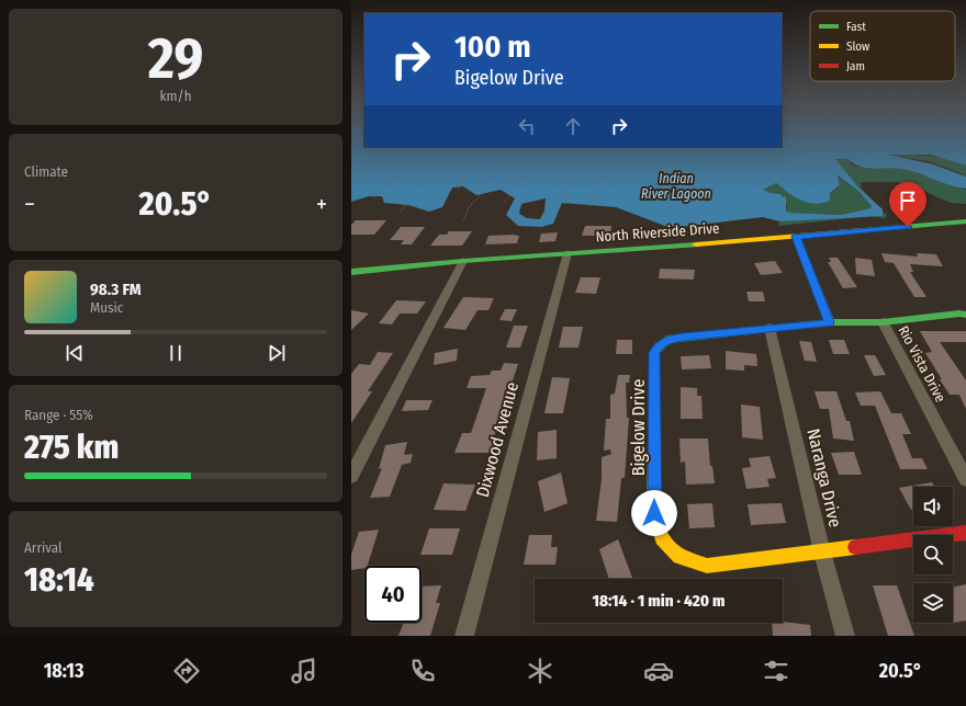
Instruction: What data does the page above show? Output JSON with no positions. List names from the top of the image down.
{
  "streets": {
    "street": [
      "North Riverside Drive",
      "Rio Vista Drive",
      "Bigelow Drive",
      "Dixwood Avenue",
      "Naranga Drive"
    ]
  },
  "crossings": [
    ["North Riverside Drive", "Dixwood Avenue"],
    ["Rio Vista Drive", "Bigelow Drive"],
    ["Bigelow Drive", "Naranga Drive"]
  ],
  "water": ["Indian River Lagoon"],
  "legend": ["Fast", "Slow", "Jam"],
  "page": {
    "tile": [
      ["29", "km/h"],
      "Climate",
      ["Range · 55%", "275 km"],
      ["Arrival", "18:14"]
    ],
    "turn": ["100 m", "Bigelow Drive"],
    "heat": ["−", "20.5°", "+"],
    "song": ["98.3 FM", "Music"],
    "limit": "40",
    "trip": "18:14 · 1 min · 420 m",
    "tabs": ["18:13", "20.5°"]
  }
}
